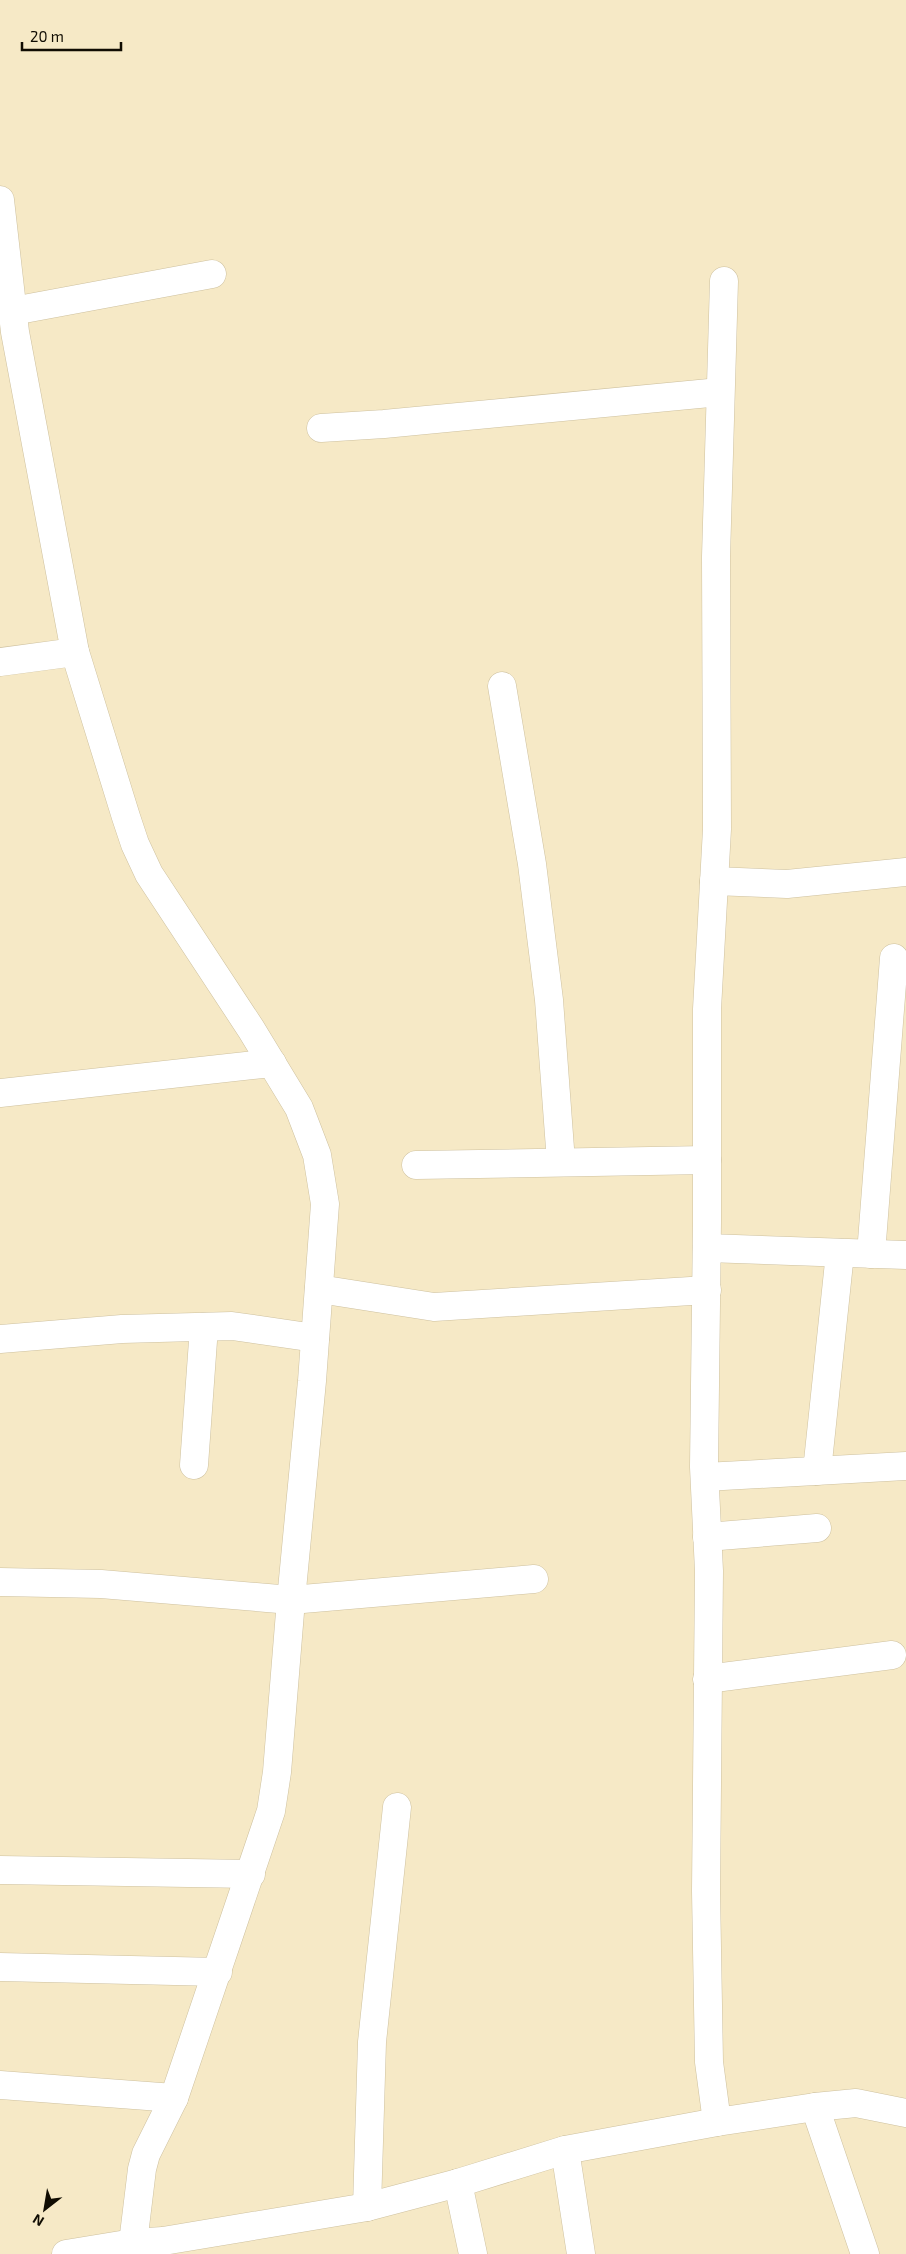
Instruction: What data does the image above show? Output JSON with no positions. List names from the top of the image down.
{
  "scale_bar": "20 m",
  "north": "bottom left"
}
